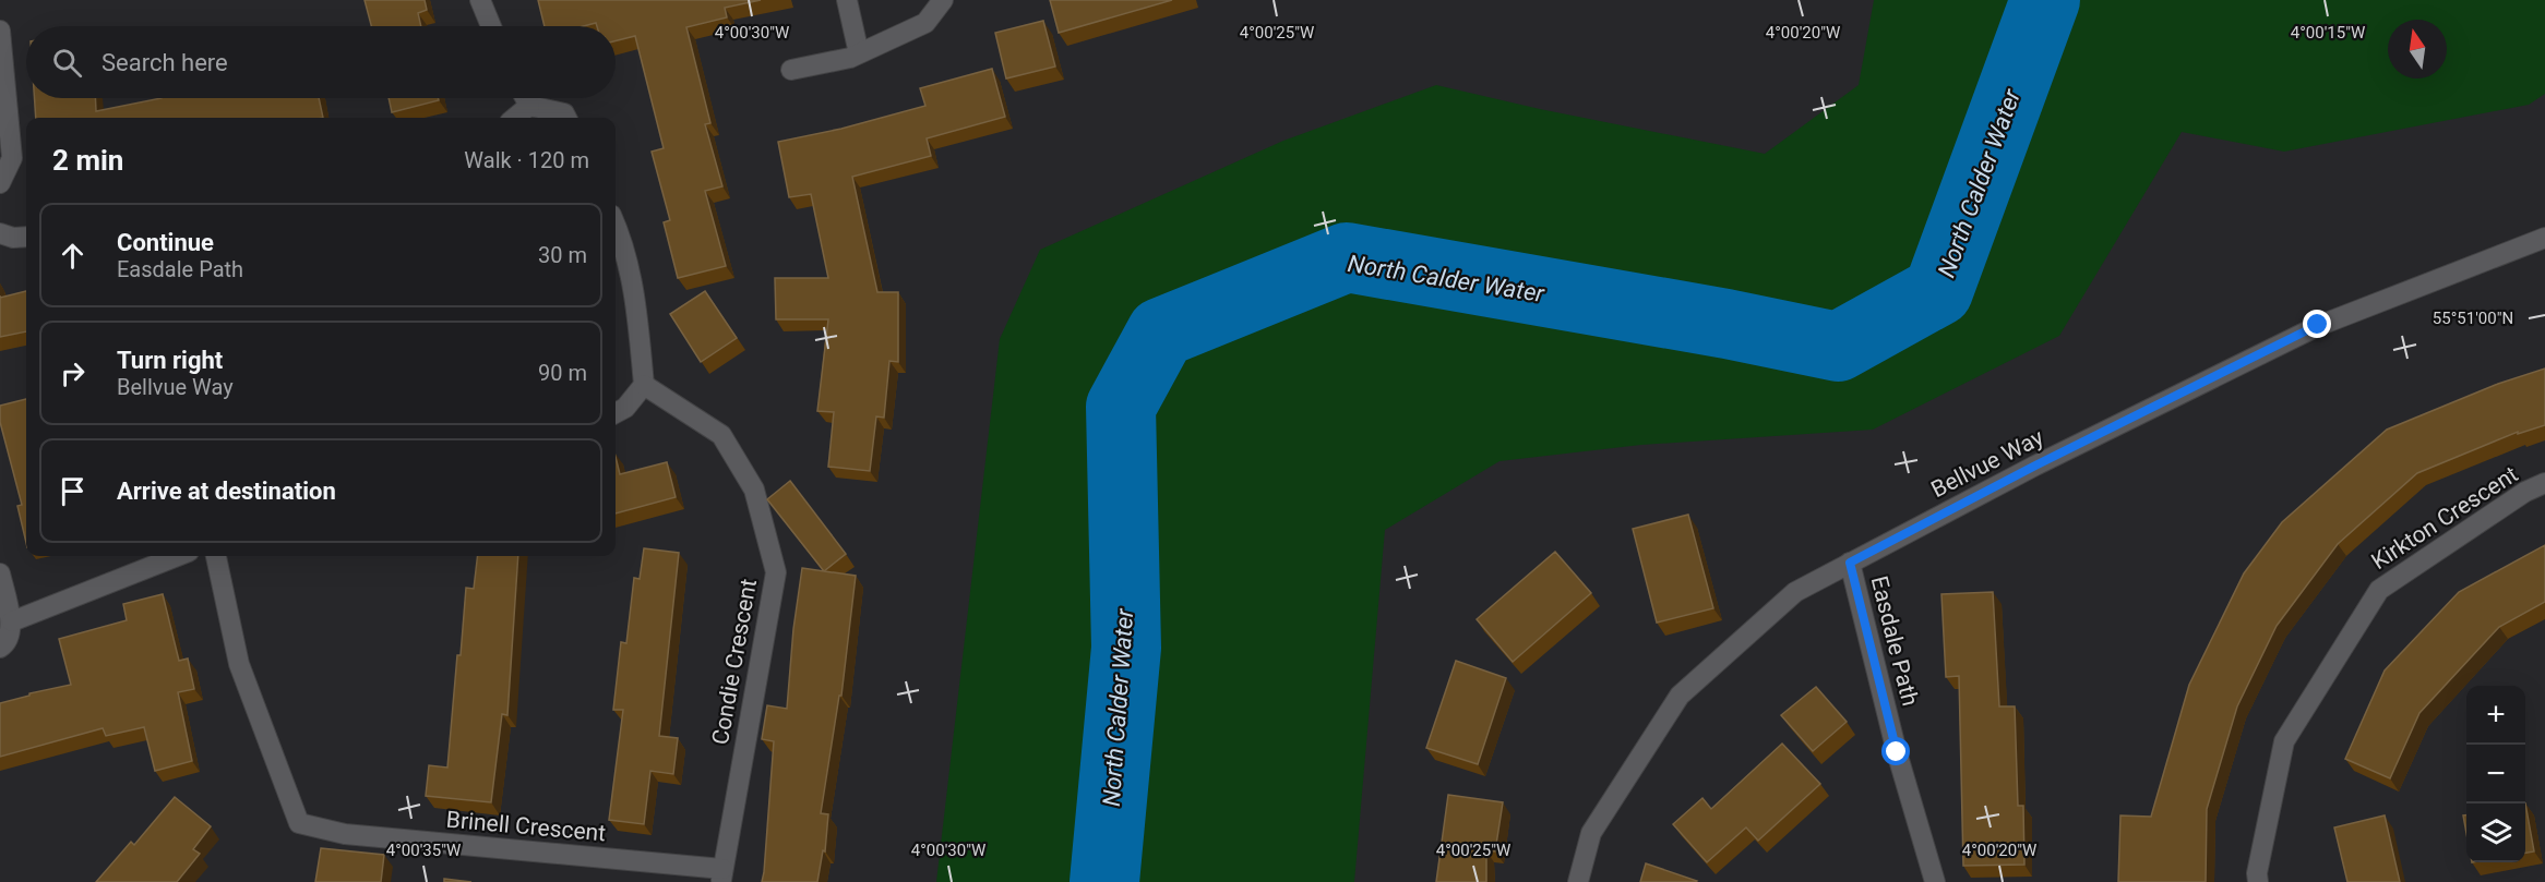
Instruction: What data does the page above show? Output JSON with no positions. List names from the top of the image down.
{
  "streets": {
    "street": [
      "Bellvue Way",
      "Kirkton Crescent",
      "Easdale Path",
      "Condie Crescent",
      "Brinell Crescent"
    ]
  },
  "crossings": [
    ["Bellvue Way", "Easdale Path"],
    ["Condie Crescent", "Brinell Crescent"]
  ],
  "water": ["North Calder Water"],
  "north": "top",
  "page": {
    "search": "Search here",
    "heading": ["2 min", "Walk · 120 m"],
    "list": [
      ["Continue", "Easdale Path", "30 m"],
      ["Turn right", "Bellvue Way", "90 m"],
      "Arrive at destination"
    ],
    "map_buttons": ["+", "−"]
  },
  "coordinates": [
    "4°00'30\"W",
    "4°00'25\"W",
    "4°00'20\"W",
    "4°00'15\"W",
    "55°51'00\"N",
    "4°00'35\"W"
  ]
}
